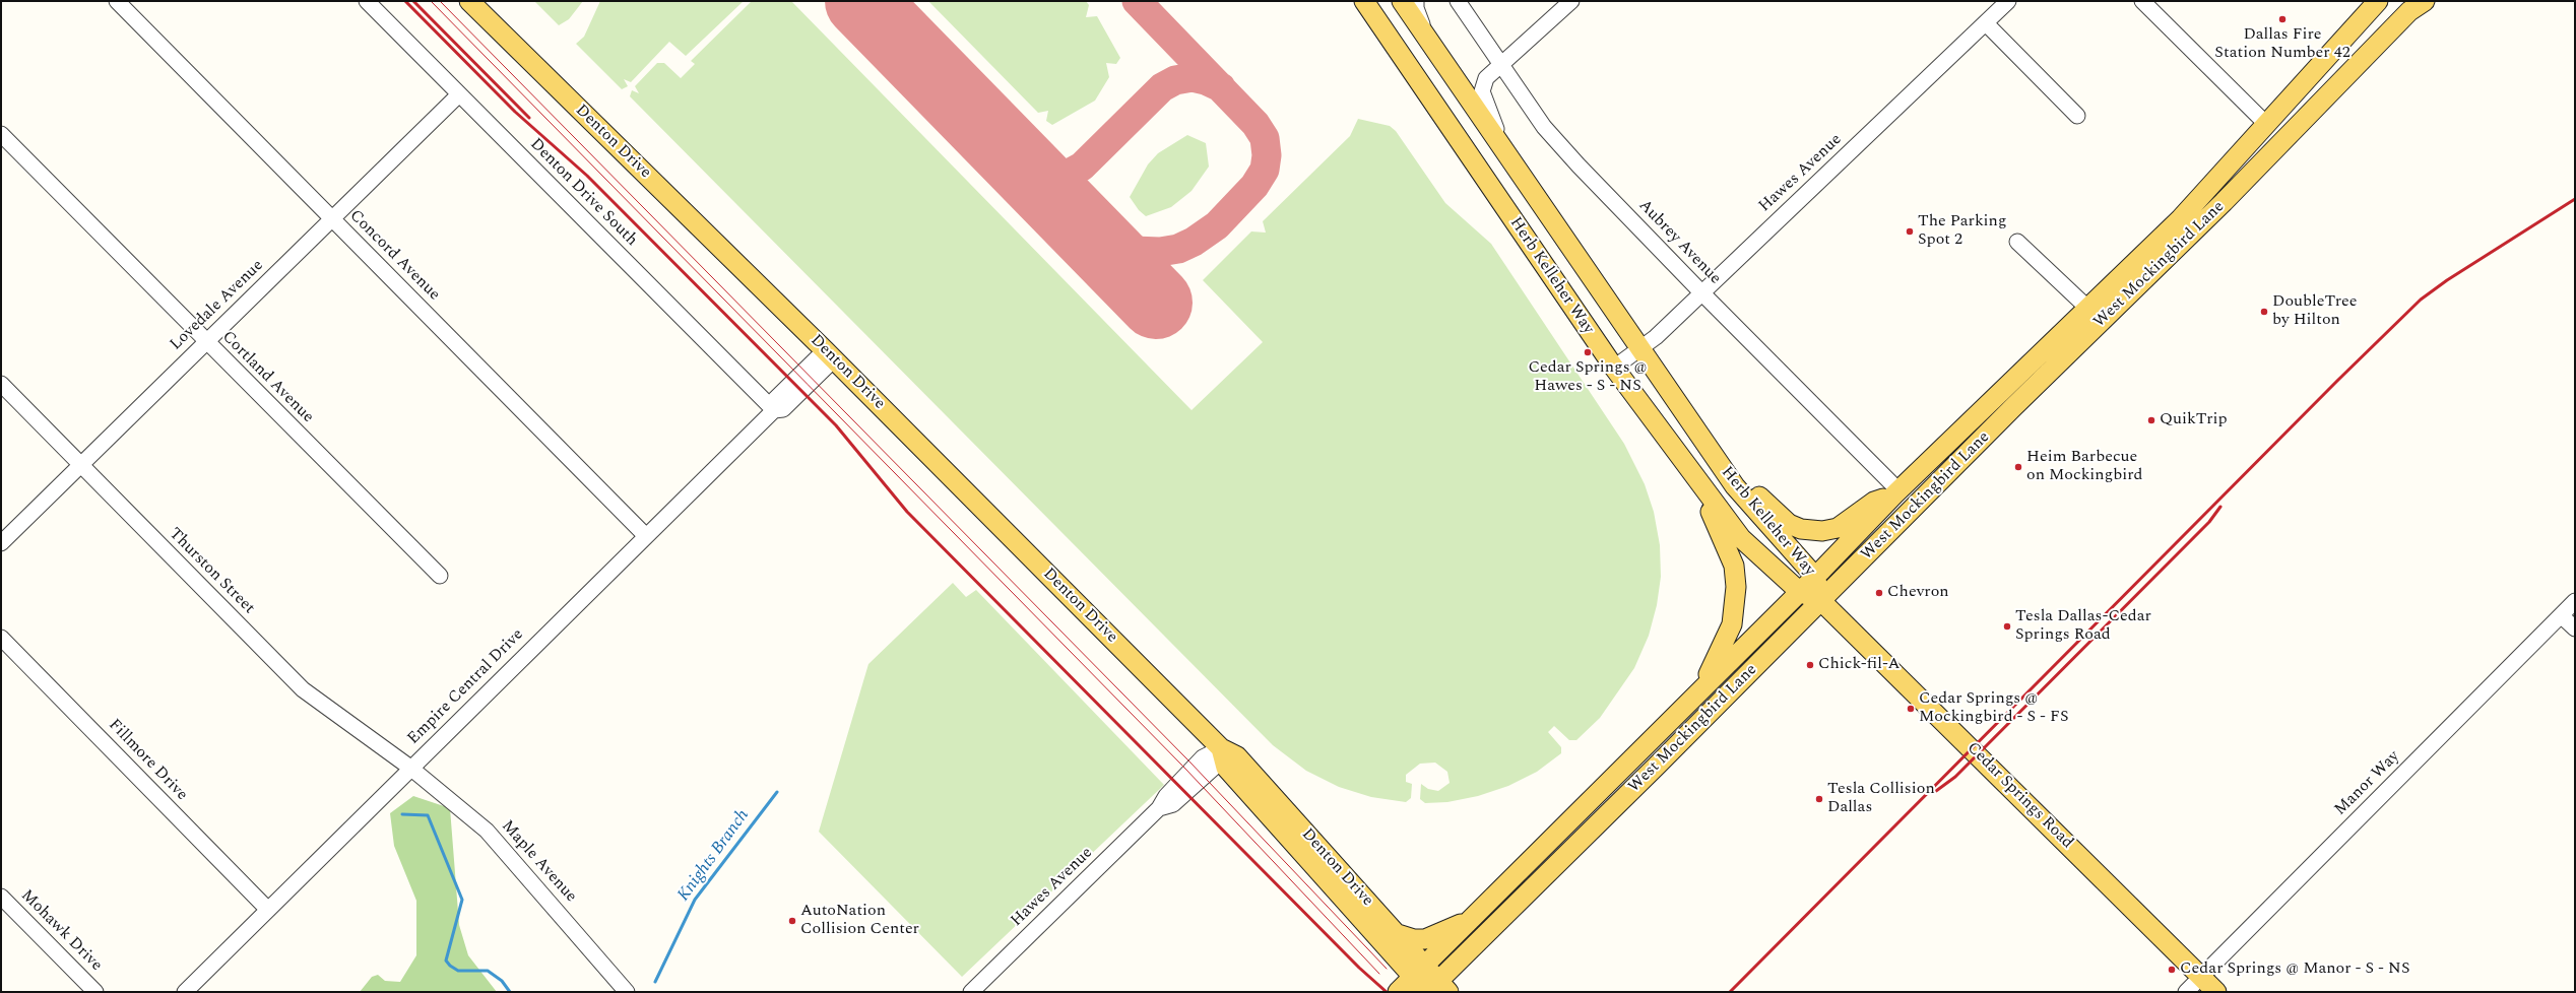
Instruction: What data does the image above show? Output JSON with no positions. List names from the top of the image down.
{
  "streets": {
    "main road": [
      "Denton Drive",
      "West Mockingbird Lane",
      "Herb Kelleher Way",
      "Cedar Springs Road"
    ],
    "street": [
      "Hawes Avenue",
      "Denton Drive South",
      "Aubrey Avenue",
      "Concord Avenue",
      "Lovedale Avenue",
      "Cortland Avenue",
      "Thurston Street",
      "Empire Central Drive",
      "Fillmore Drive",
      "Manor Way",
      "Maple Avenue",
      "Mohawk Drive"
    ]
  },
  "crossings": [
    ["Denton Drive", "Hawes Avenue"],
    ["Denton Drive", "West Mockingbird Lane"],
    ["Denton Drive", "Empire Central Drive"],
    ["Hawes Avenue", "Aubrey Avenue"],
    ["Hawes Avenue", "Herb Kelleher Way"],
    ["Denton Drive South", "Lovedale Avenue"],
    ["Denton Drive South", "Empire Central Drive"],
    ["Aubrey Avenue", "West Mockingbird Lane"],
    ["Concord Avenue", "Lovedale Avenue"],
    ["Concord Avenue", "Empire Central Drive"],
    ["West Mockingbird Lane", "Herb Kelleher Way"],
    ["West Mockingbird Lane", "Cedar Springs Road"],
    ["Herb Kelleher Way", "Cedar Springs Road"],
    ["Lovedale Avenue", "Cortland Avenue"],
    ["Lovedale Avenue", "Thurston Street"],
    ["Thurston Street", "Empire Central Drive"],
    ["Thurston Street", "Maple Avenue"],
    ["Empire Central Drive", "Fillmore Drive"],
    ["Empire Central Drive", "Maple Avenue"],
    ["Manor Way", "Cedar Springs Road"]
  ],
  "water": ["Knights Branch"],
  "places": [
    "Dallas Fire Station Number 42",
    "The Parking Spot 2",
    "DoubleTree by Hilton",
    "Cedar Springs @ Hawes - S - NS",
    "QuikTrip",
    "Heim Barbecue on Mockingbird",
    "Chevron",
    "Tesla Dallas-Cedar Springs Road",
    "Chick-fil-A",
    "Cedar Springs @ Mockingbird - S - FS",
    "Tesla Collision Dallas",
    "AutoNation Collision Center",
    "Cedar Springs @ Manor - S - NS"
  ]
}
